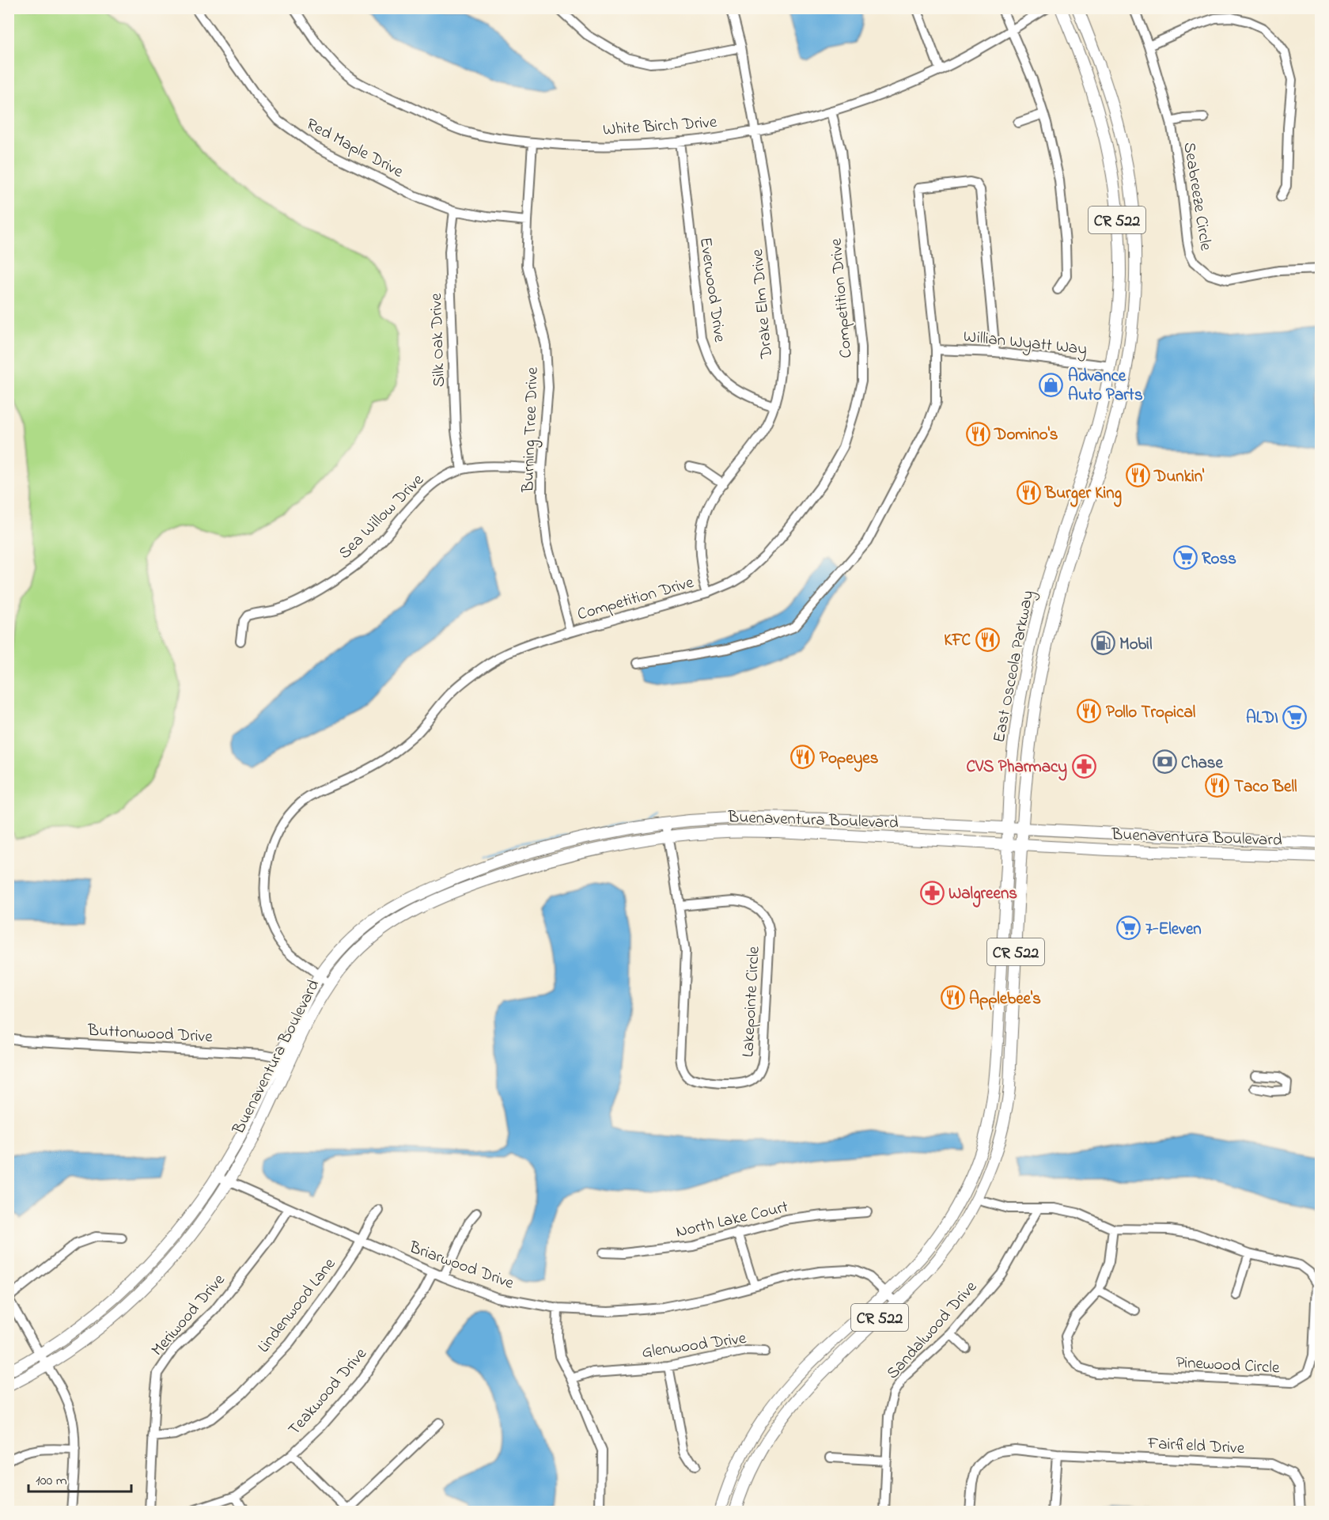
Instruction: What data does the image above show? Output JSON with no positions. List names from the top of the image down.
{
  "streets": {
    "main road": ["CR 522", "East Osceola Parkway", "Buenaventura Boulevard"],
    "street": [
      "White Birch Drive",
      "Red Maple Drive",
      "Seabreeze Circle",
      "Everwood Drive",
      "Competition Drive",
      "Drake Elm Drive",
      "Silk Oak Drive",
      "Willian Wyatt Way",
      "Burning Tree Drive",
      "Sea Willow Drive",
      "Lakepointe Circle",
      "Buttonwood Drive",
      "North Lake Court",
      "Briarwood Drive",
      "Lindenwood Lane",
      "Meriwood Drive",
      "Sandalwood Drive",
      "Glenwood Drive",
      "Pinewood Circle",
      "Teakwood Drive",
      "Fairfield Drive"
    ]
  },
  "crossings": [
    ["White Birch Drive", "Everwood Drive"],
    ["White Birch Drive", "Competition Drive"],
    ["White Birch Drive", "Drake Elm Drive"],
    ["White Birch Drive", "Burning Tree Drive"],
    ["Red Maple Drive", "Silk Oak Drive"],
    ["Red Maple Drive", "Burning Tree Drive"],
    ["Everwood Drive", "Drake Elm Drive"],
    ["Competition Drive", "Drake Elm Drive"],
    ["Competition Drive", "Burning Tree Drive"],
    ["Competition Drive", "Buenaventura Boulevard"],
    ["Silk Oak Drive", "Sea Willow Drive"],
    ["Willian Wyatt Way", "East Osceola Parkway"],
    ["Burning Tree Drive", "Sea Willow Drive"],
    ["East Osceola Parkway", "Buenaventura Boulevard"],
    ["East Osceola Parkway", "Briarwood Drive"],
    ["East Osceola Parkway", "Pinewood Circle"],
    ["Buenaventura Boulevard", "Lakepointe Circle"],
    ["Buenaventura Boulevard", "Buttonwood Drive"],
    ["Buenaventura Boulevard", "Briarwood Drive"],
    ["Briarwood Drive", "Lindenwood Lane"],
    ["Briarwood Drive", "Meriwood Drive"],
    ["Briarwood Drive", "Teakwood Drive"],
    ["Lindenwood Lane", "Meriwood Drive"],
    ["Sandalwood Drive", "Pinewood Circle"]
  ],
  "places": {
    "shop": ["Advance Auto Parts"],
    "restaurant": [
      "Domino's",
      "Dunkin'",
      "Burger King",
      "KFC",
      "Pollo Tropical",
      "Popeyes",
      "Taco Bell",
      "Applebee's"
    ],
    "supermarket": ["Ross", "ALDI", "7-Eleven"],
    "fuel station": ["Mobil"],
    "bank": ["Chase"],
    "pharmacy": ["CVS Pharmacy", "Walgreens"]
  },
  "scale_bar": "100 m"
}
